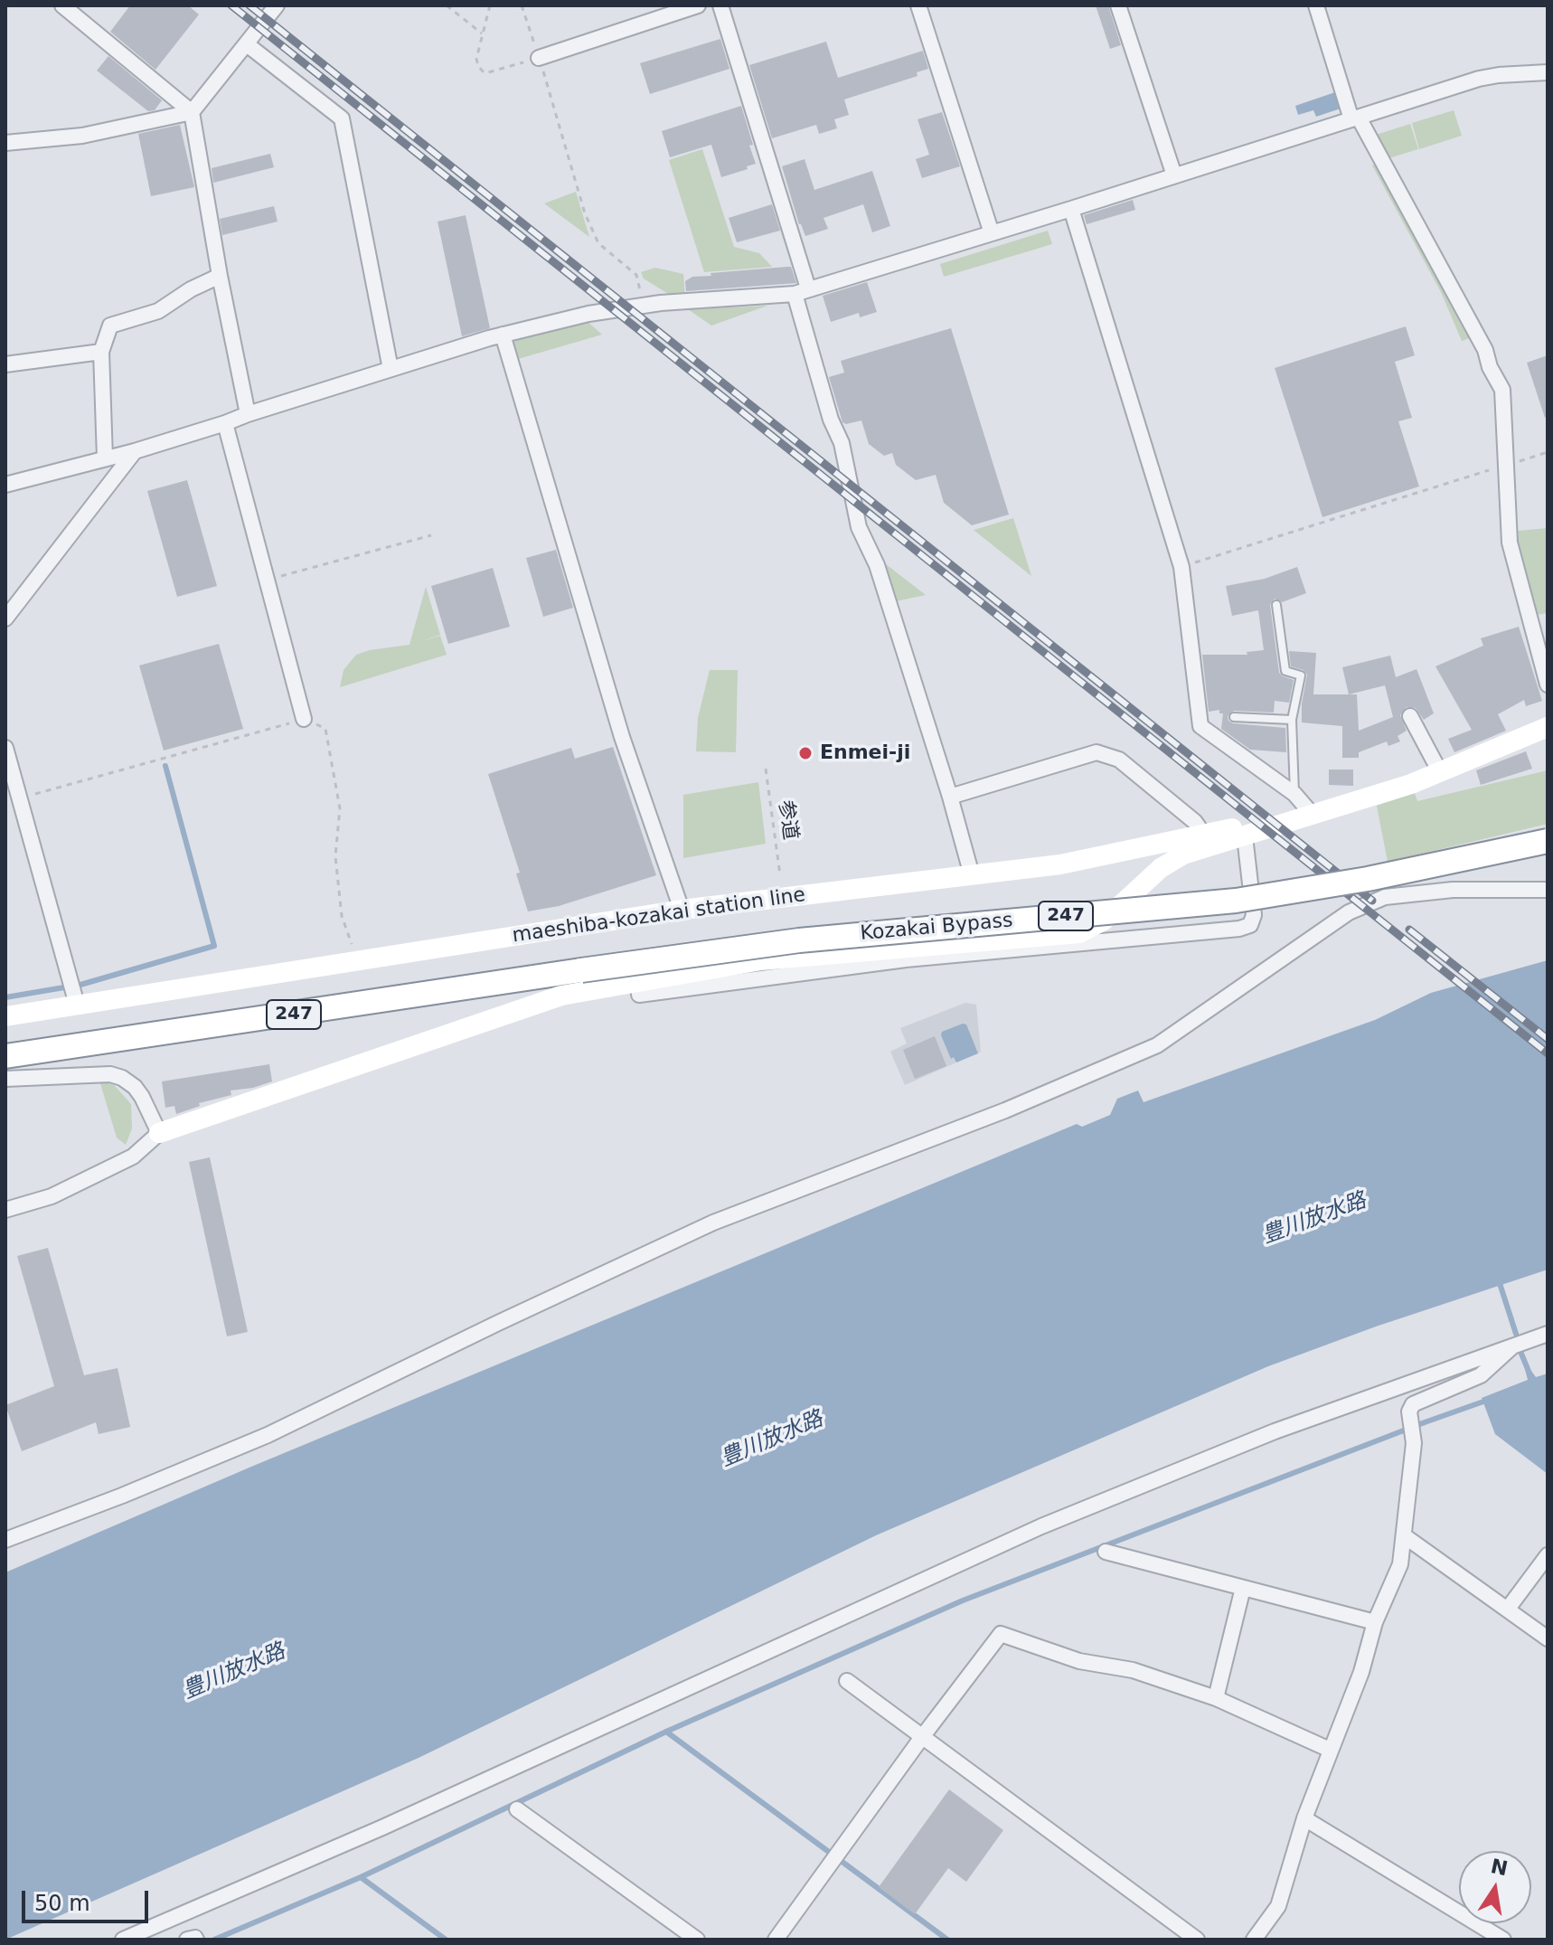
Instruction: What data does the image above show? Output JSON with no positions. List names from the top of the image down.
{
  "streets": {
    "highway": ["247", "Kozakai Bypass"],
    "main road": ["maeshiba-kozakai station line"],
    "path": ["参道"]
  },
  "water": ["豊川放水路"],
  "places": ["Enmei-ji"],
  "scale_bar": "50 m",
  "north": "top"
}
